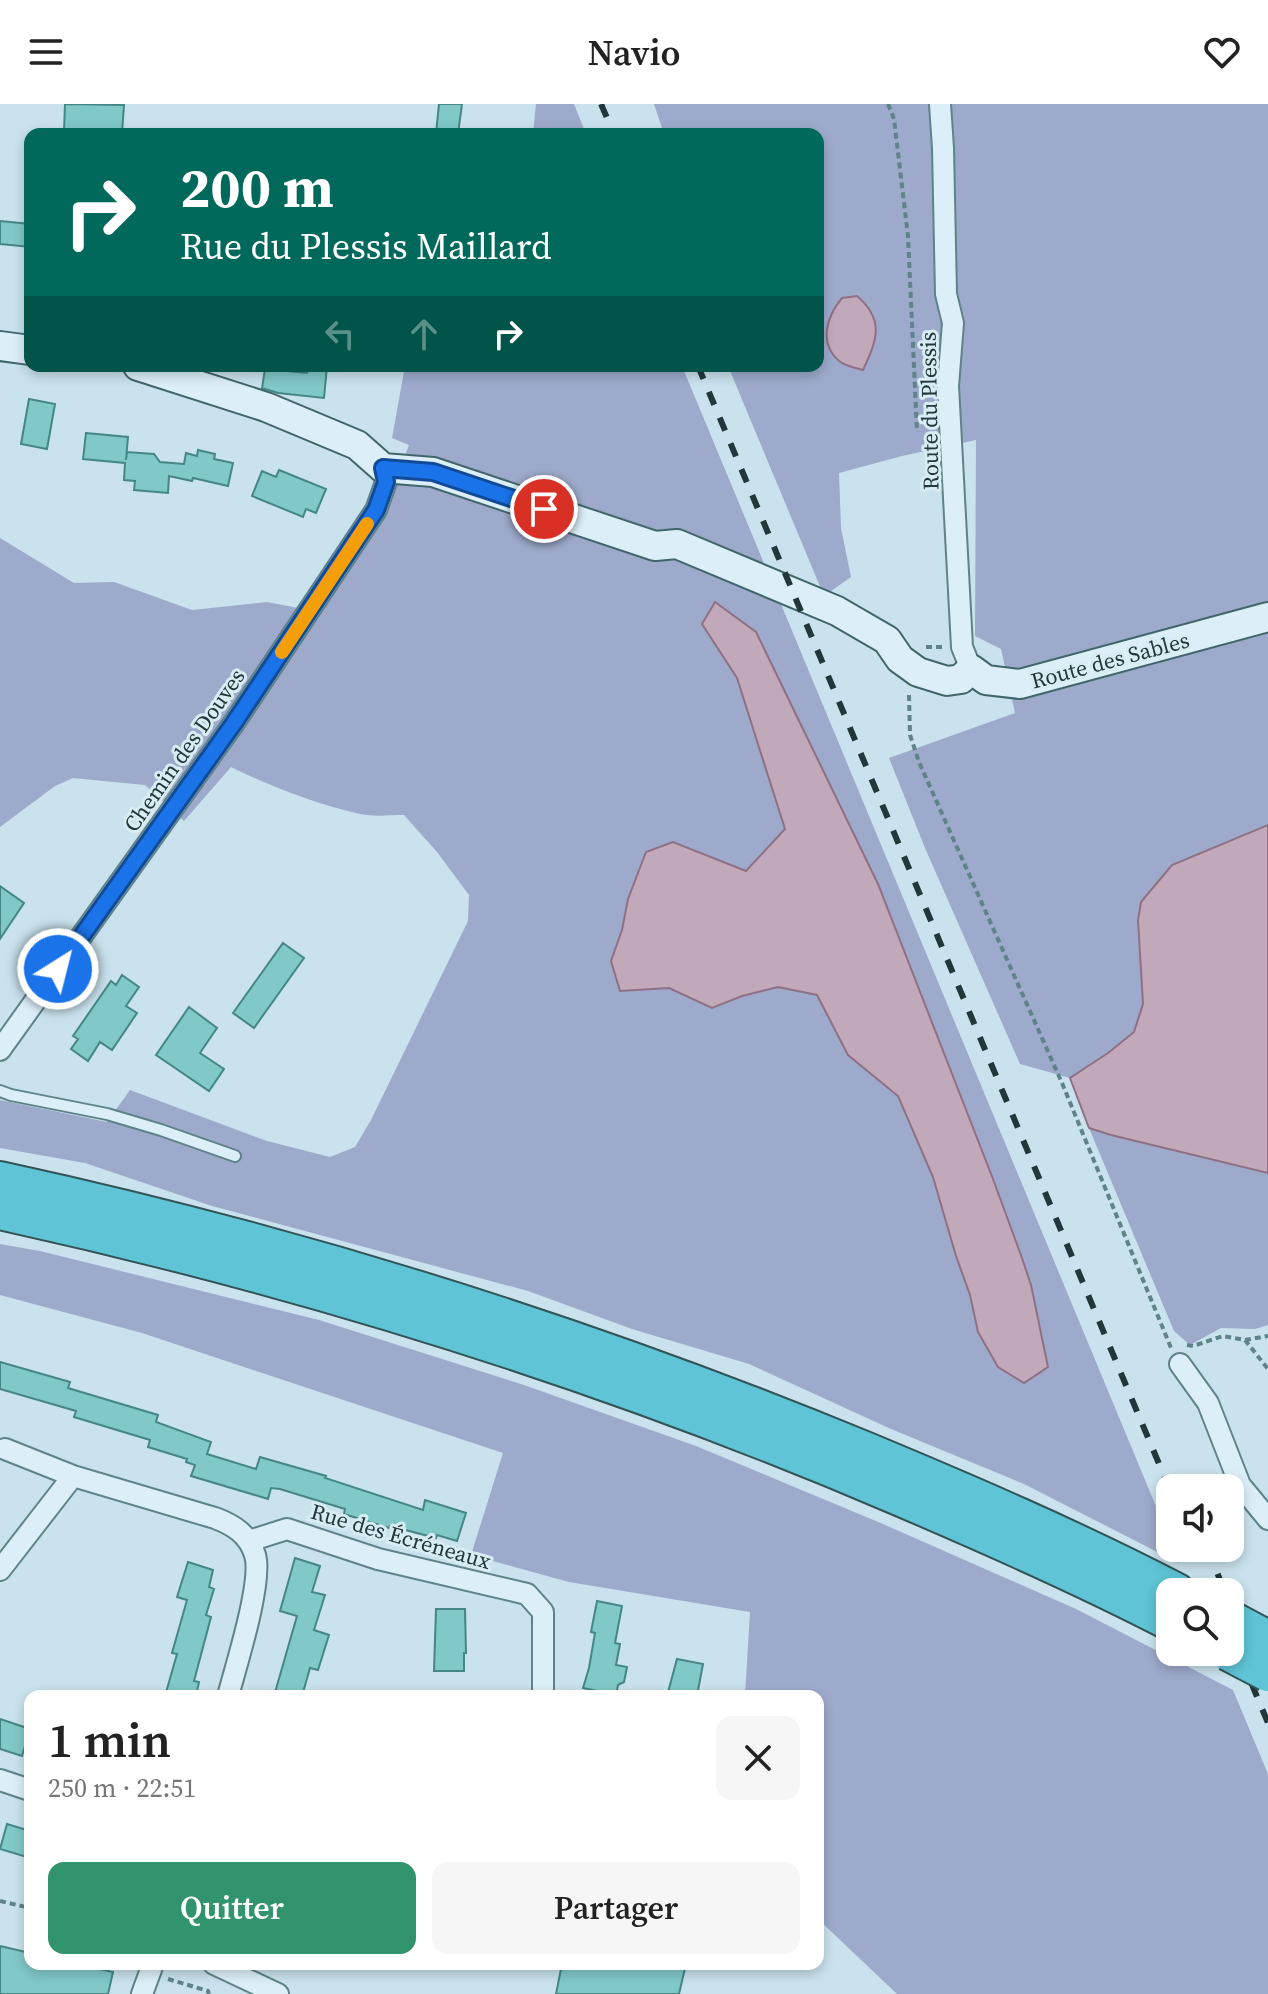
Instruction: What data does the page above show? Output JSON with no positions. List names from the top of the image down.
{
  "streets": {
    "street": [
      "Route du Plessis",
      "Route des Sables",
      "Chemin des Douves",
      "Rue des Écréneaux"
    ]
  },
  "crossings": [
    ["Route du Plessis", "Route des Sables"]
  ],
  "page": {
    "header": "Navio",
    "turn": ["200 m", "Rue du Plessis Maillard"],
    "heading": ["1 min", "250 m · 22:51"],
    "buttons": ["Quitter", "Partager"]
  }
}
